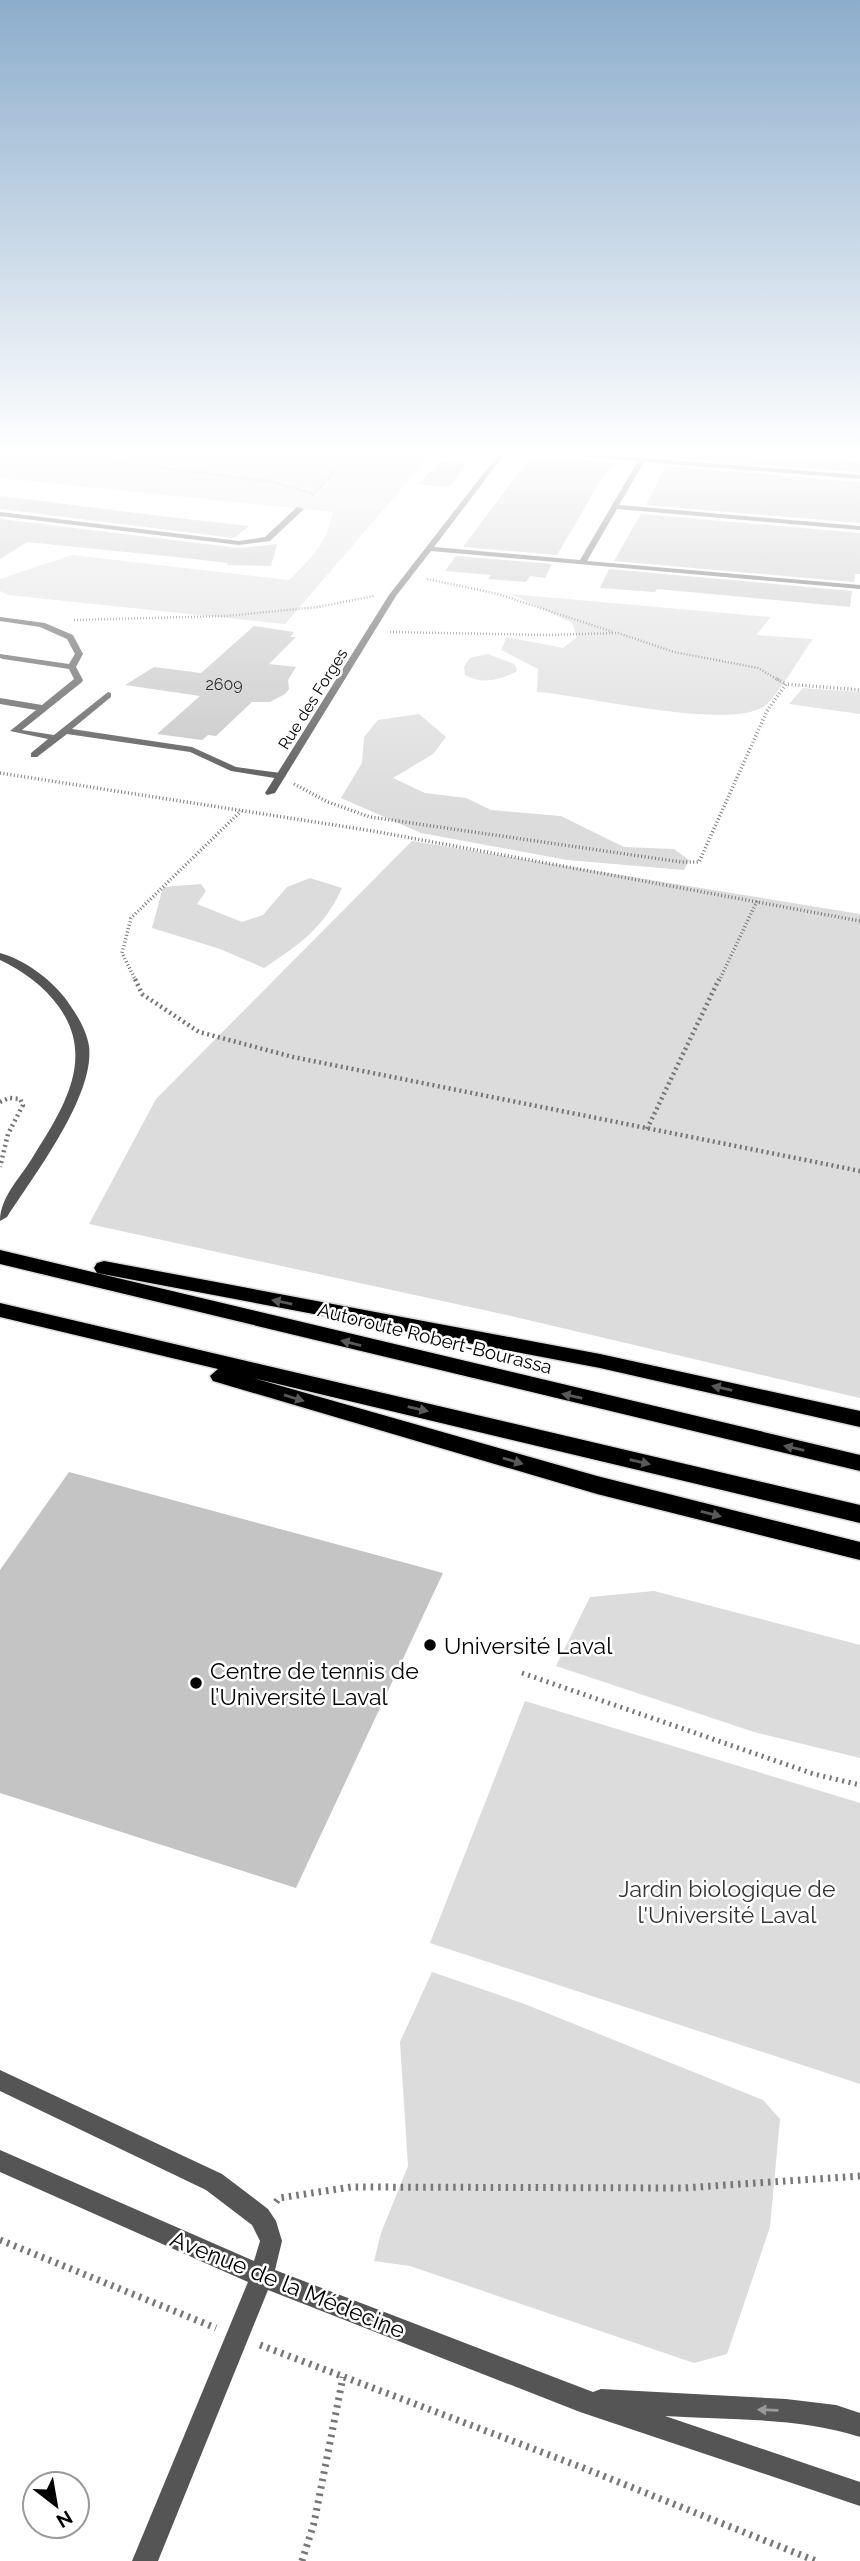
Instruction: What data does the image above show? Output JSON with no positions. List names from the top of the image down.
{
  "streets": {
    "highway": ["Autoroute Robert-Bourassa"],
    "street": ["Rue des Forges", "Avenue de la Médecine"]
  },
  "parks": ["Jardin biologique de l'Université Laval"],
  "places": ["Université Laval", "Centre de tennis de l’Université Laval"],
  "house_numbers": ["2609"],
  "north": "bottom right"
}
